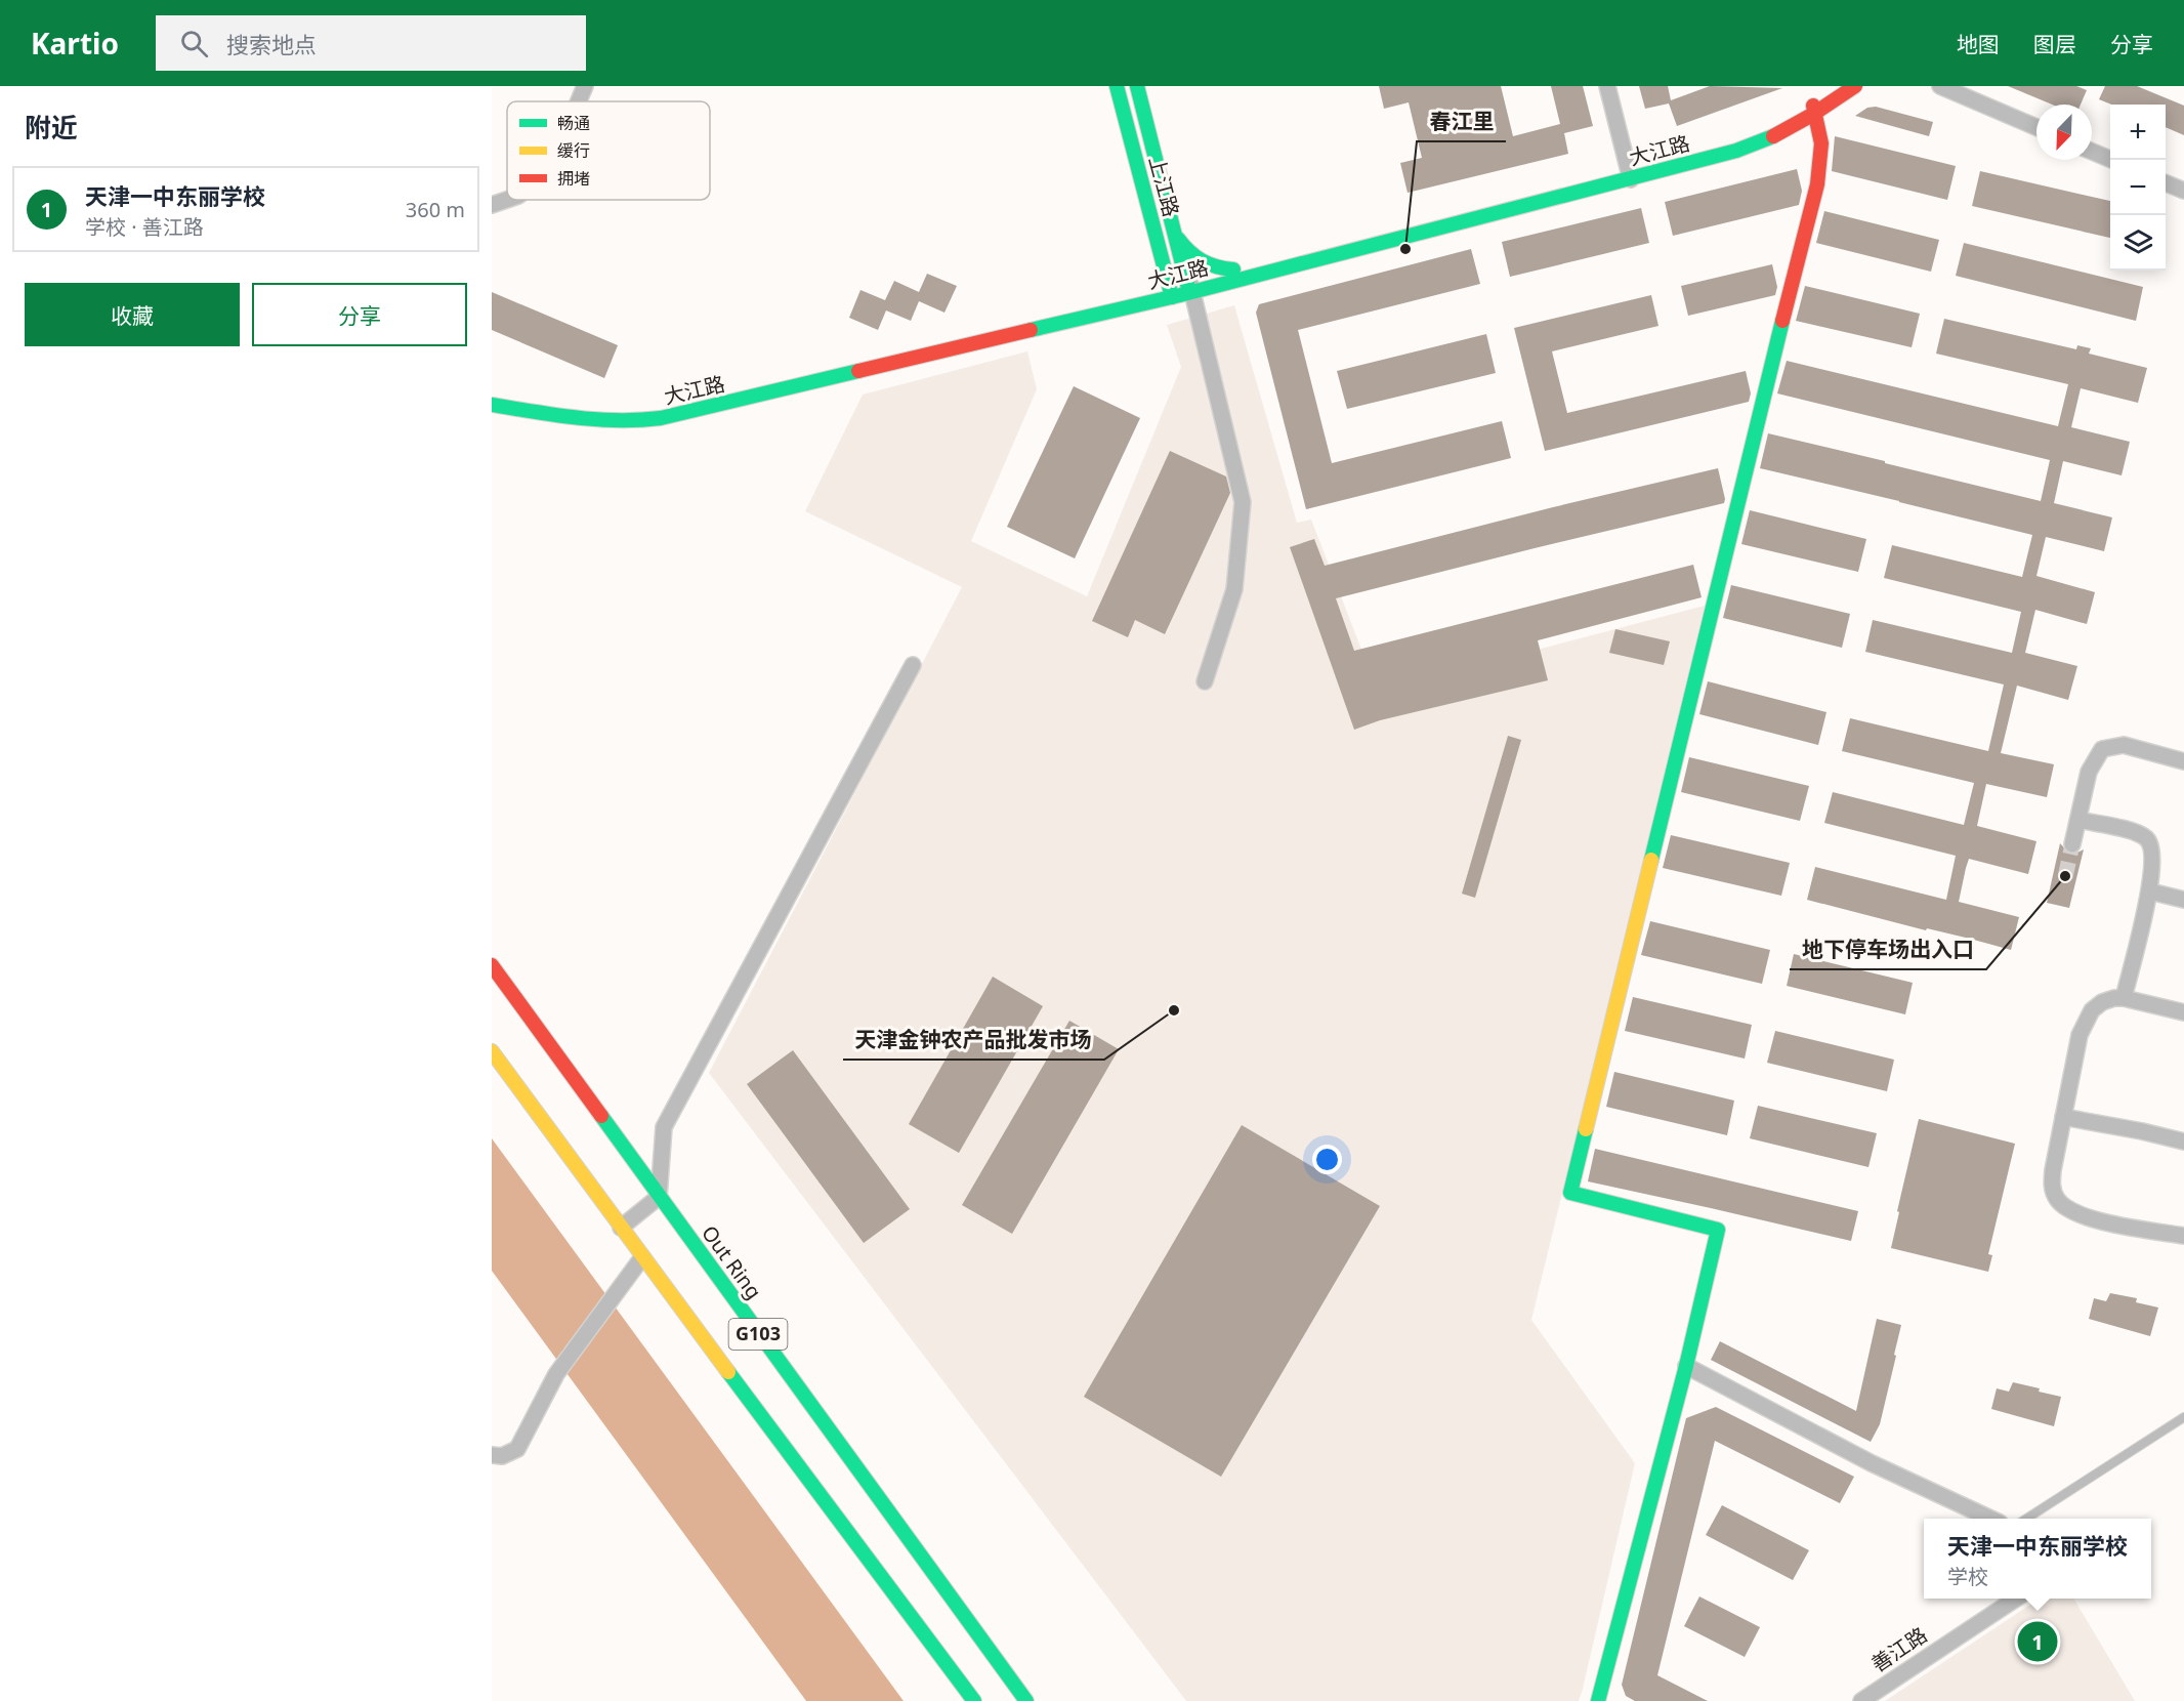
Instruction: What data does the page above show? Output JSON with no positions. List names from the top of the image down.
{
  "streets": {
    "main road": [
      "大江路",
      "上江路",
      "Out Ring",
      "G103"
    ],
    "street": ["善江路"]
  },
  "crossings": [
    ["大江路", "上江路"]
  ],
  "places": ["春江里", "地下停车场出入口", "天津金钟农产品批发市场"],
  "legend": ["畅通", "缓行", "拥堵"],
  "north": "bottom left",
  "page": {
    "header": "Kartio",
    "search": "搜索地点",
    "nav": ["地图", "图层", "分享"],
    "heading": "附近",
    "map_buttons": ["+", "−"],
    "list": [
      {
        "mark": "1",
        "name": "天津一中东丽学校",
        "note": "学校 · 善江路",
        "value": "360 m"
      }
    ],
    "buttons": ["收藏", "分享"],
    "popup": ["天津一中东丽学校", "学校"],
    "pins": "1"
  }
}
